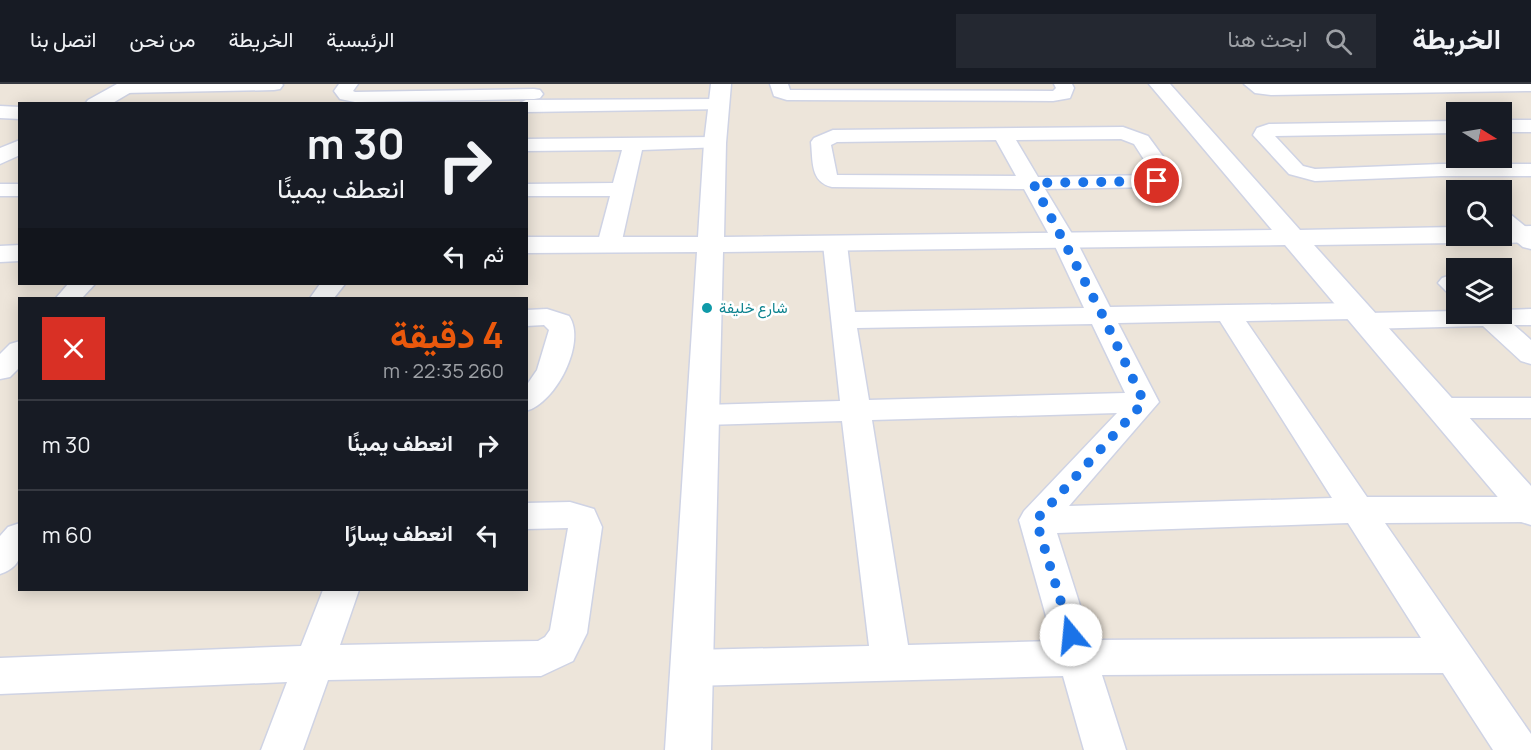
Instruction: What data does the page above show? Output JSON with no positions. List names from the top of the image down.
{
  "places": ["شارع خليفة"],
  "north": "right",
  "page": {
    "header": "الخريطة",
    "search": "ابحث هنا",
    "nav": [
      "الرئيسية",
      "الخريطة",
      "من نحن",
      "اتصل بنا"
    ],
    "turn": ["30 m", "انعطف يمينًا"],
    "then": "ثم",
    "heading": ["4 دقيقة", "260 m · 22:35"],
    "list": [
      {
        "name": "انعطف يمينًا",
        "value": "30 m"
      },
      {
        "name": "انعطف يسارًا",
        "value": "60 m"
      }
    ]
  }
}
